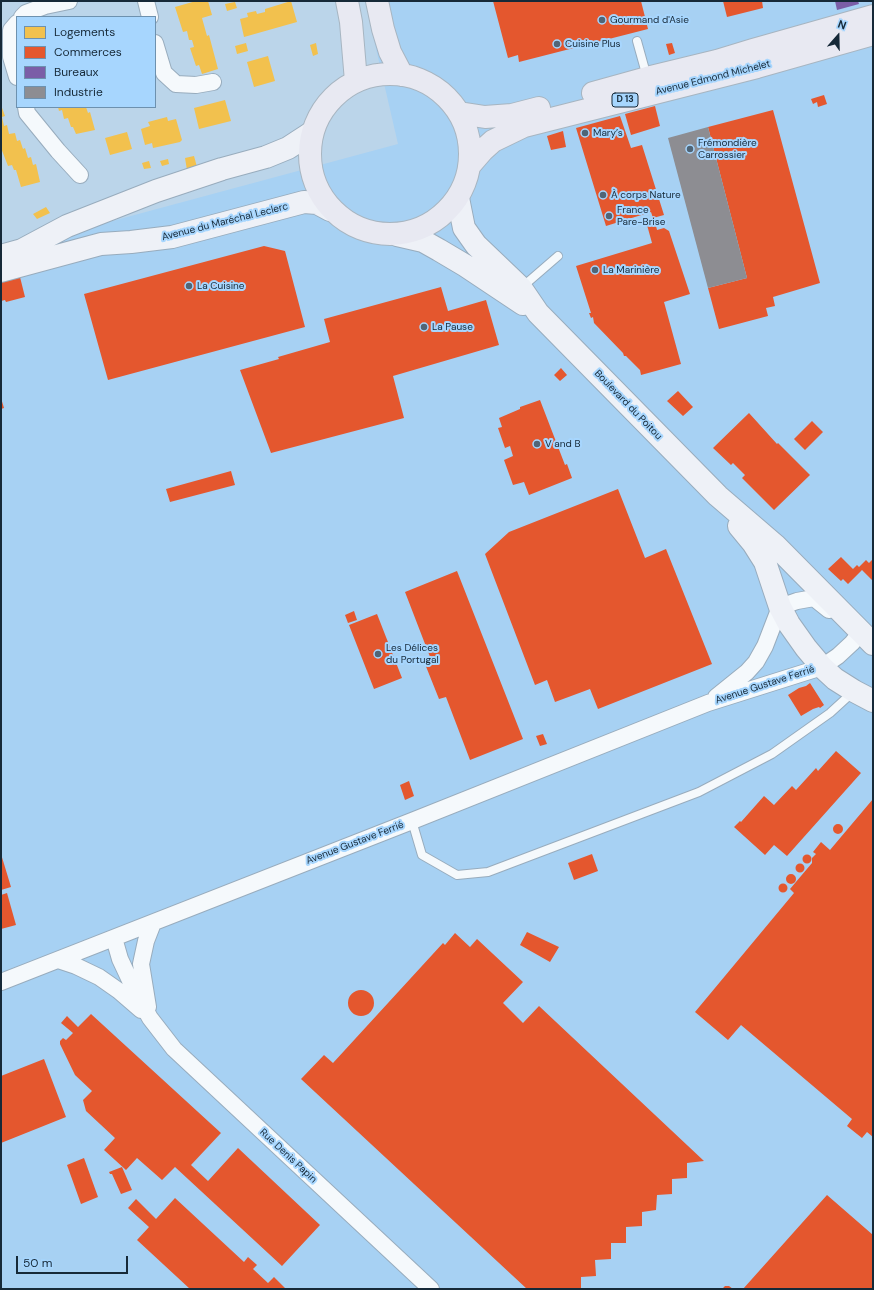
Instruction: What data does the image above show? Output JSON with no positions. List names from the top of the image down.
{
  "streets": {
    "main road": [
      "Avenue Edmond Michelet",
      "D 13",
      "Avenue du Maréchal Leclerc",
      "Boulevard du Poitou"
    ],
    "street": ["Avenue Gustave Ferrié", "Rue Denis Papin"]
  },
  "crossings": [
    ["Boulevard du Poitou", "Avenue Gustave Ferrié"],
    ["Avenue Gustave Ferrié", "Rue Denis Papin"]
  ],
  "places": [
    "Gourmand d'Asie",
    "Cuisine Plus",
    "Mary’s",
    "Frémondière Carrossier",
    "À corps Nature",
    "France Pare-Brise",
    "La Marinière",
    "La Cuisine",
    "La Pause",
    "V and B",
    "Les Délices du Portugal"
  ],
  "legend": [
    "Logements",
    "Commerces",
    "Bureaux",
    "Industrie"
  ],
  "scale_bar": "50 m",
  "north": "top"
}
